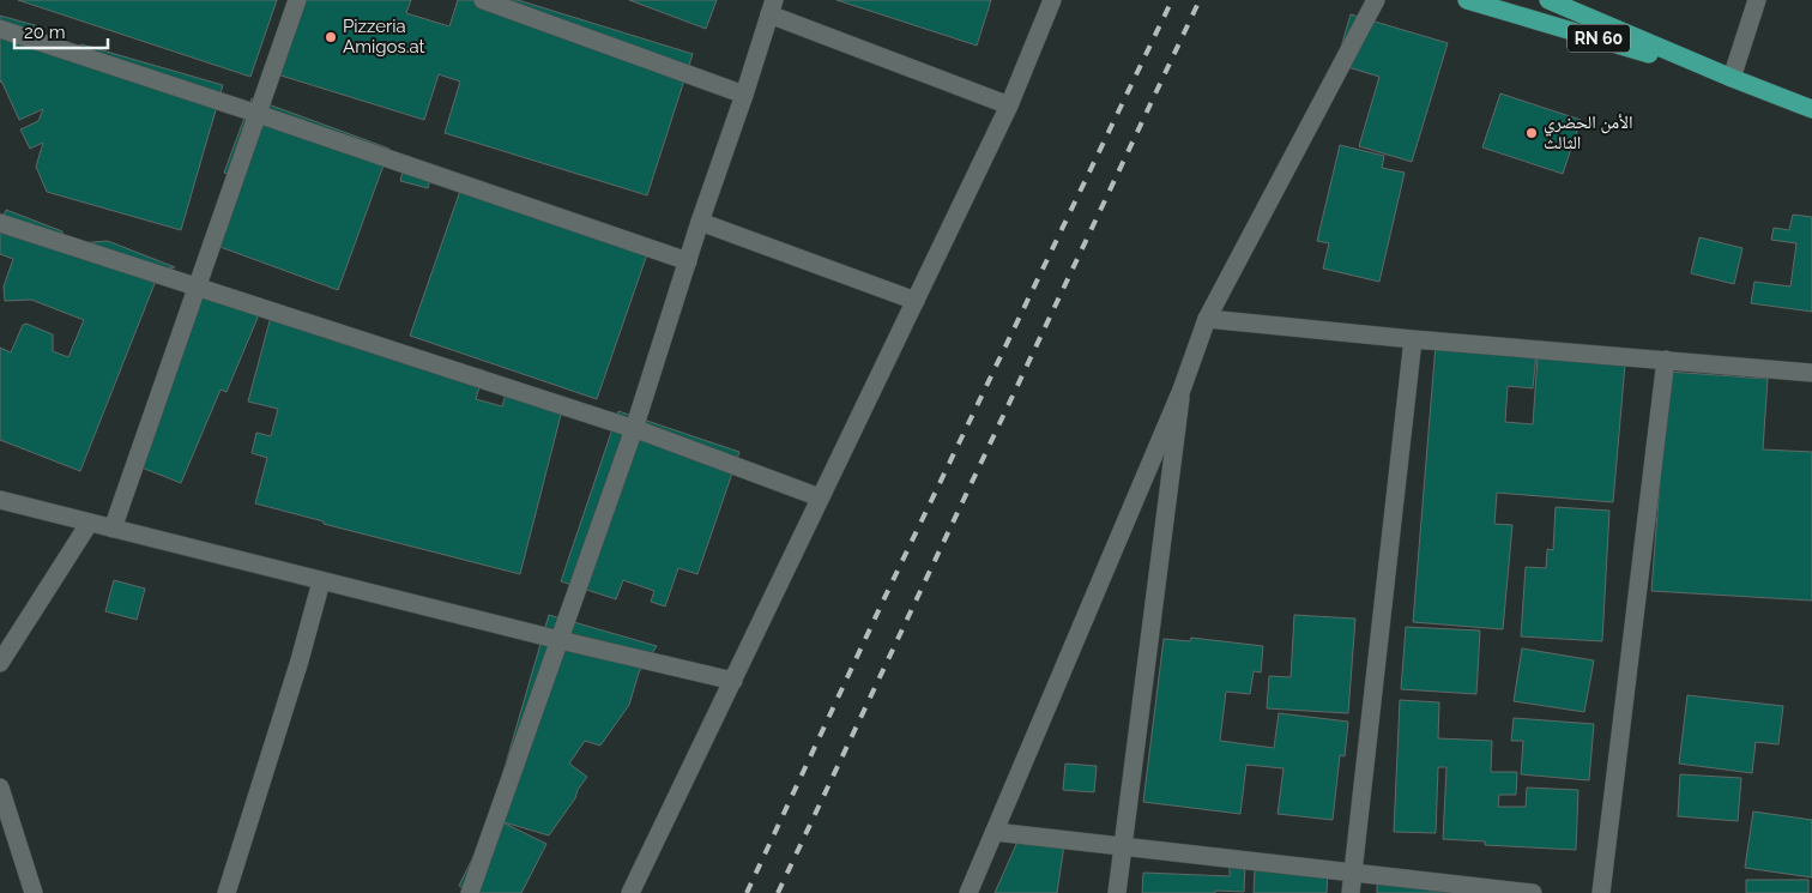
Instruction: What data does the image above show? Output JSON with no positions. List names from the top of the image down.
{
  "streets": {
    "main road": ["RN 60"]
  },
  "places": ["Pizzeria Amigos.at", "الأمن الحضري الثالث"],
  "scale_bar": "20 m"
}
